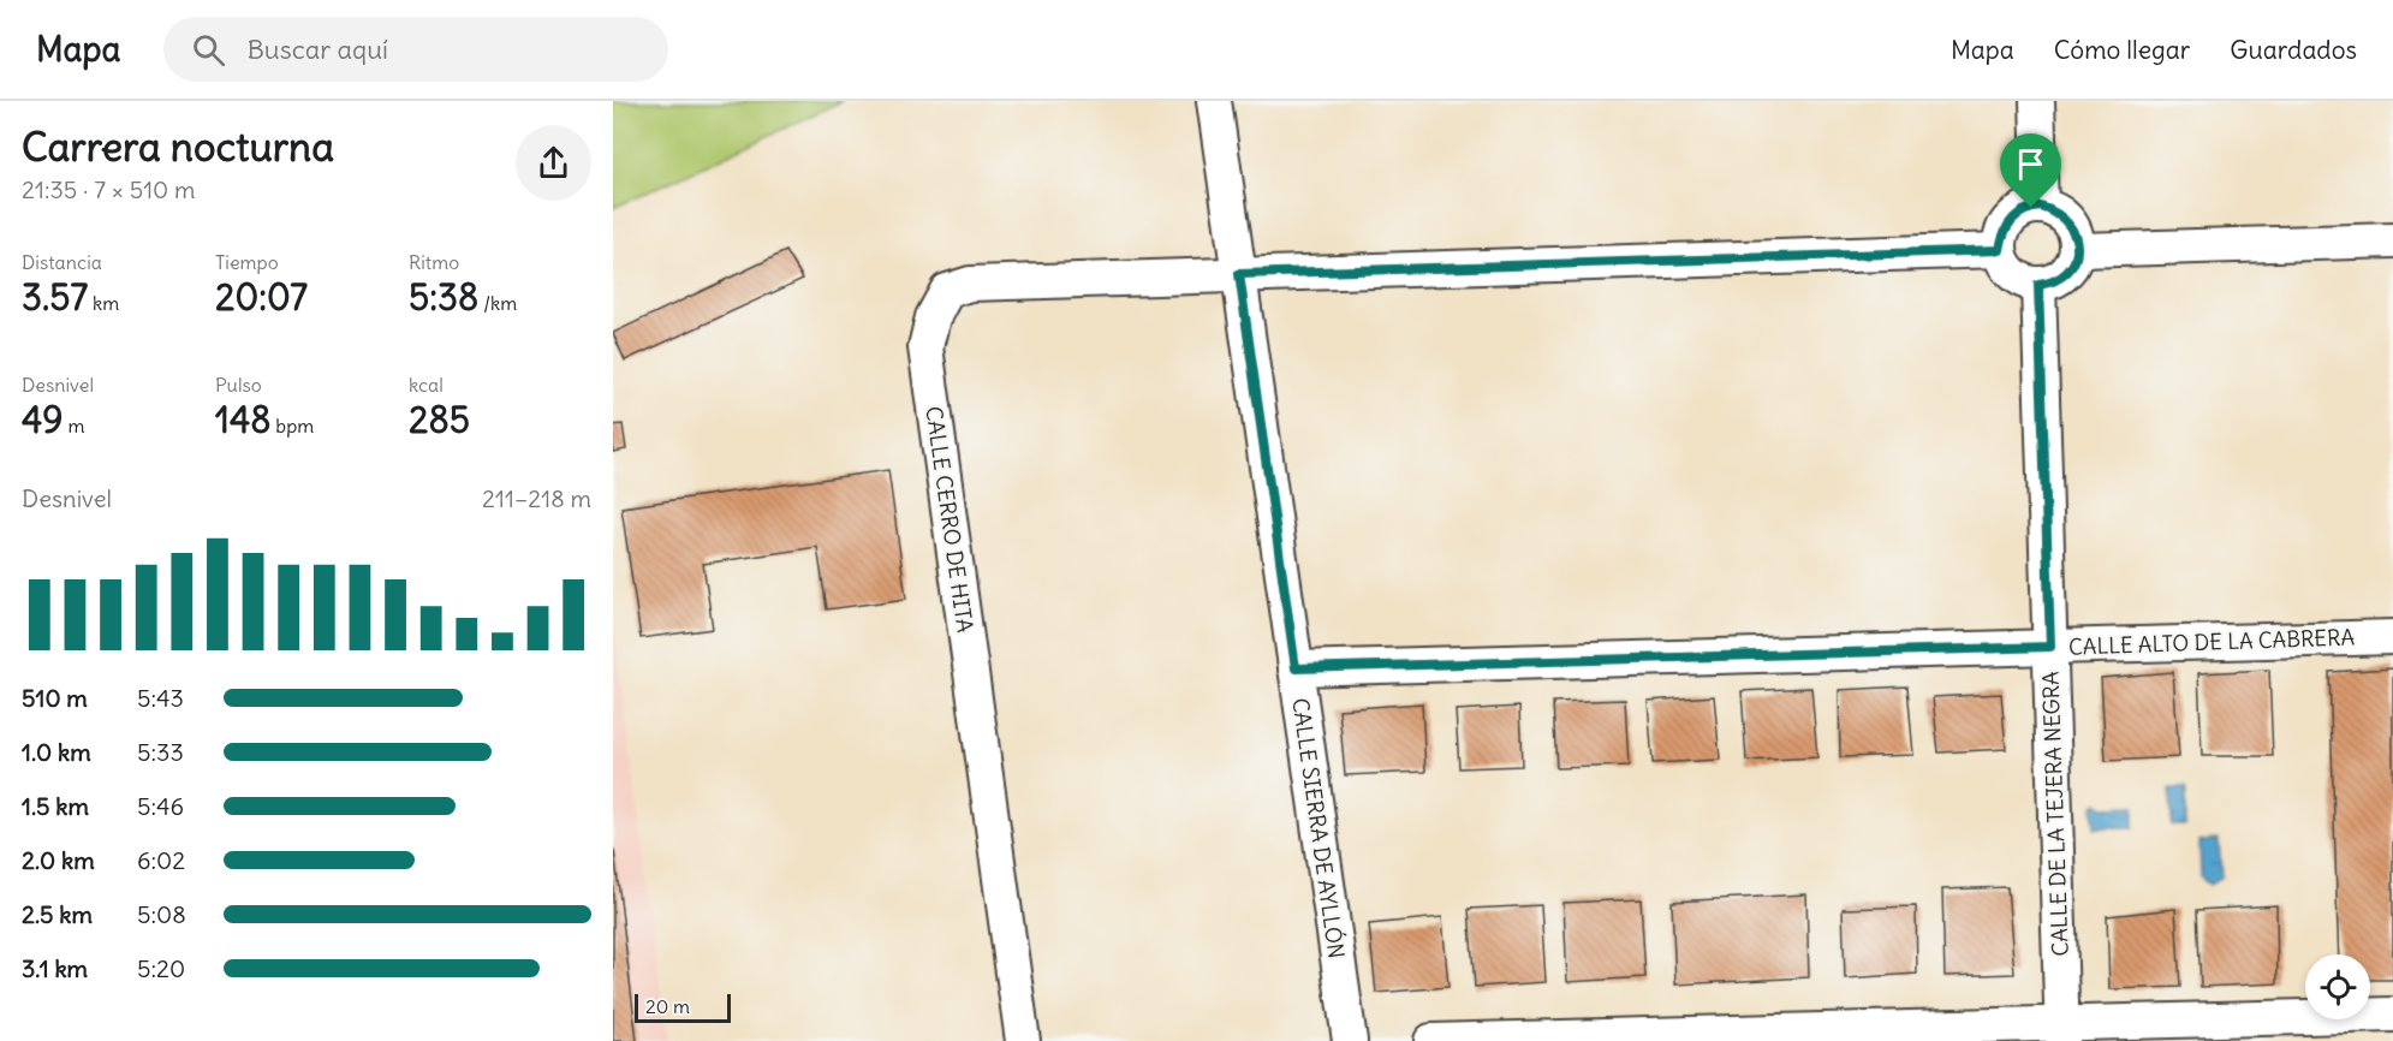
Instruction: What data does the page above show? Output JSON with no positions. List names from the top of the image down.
{
  "streets": {
    "street": [
      "CALLE CERRO DE HITA",
      "CALLE ALTO DE LA CABRERA",
      "CALLE DE LA TEJERA NEGRA",
      "CALLE SIERRA DE AYLLÓN"
    ]
  },
  "crossings": [
    ["CALLE CERRO DE HITA", "CALLE DE LA TEJERA NEGRA"],
    ["CALLE CERRO DE HITA", "CALLE SIERRA DE AYLLÓN"],
    ["CALLE ALTO DE LA CABRERA", "CALLE DE LA TEJERA NEGRA"],
    ["CALLE ALTO DE LA CABRERA", "CALLE SIERRA DE AYLLÓN"]
  ],
  "scale_bar": "20 m",
  "page": {
    "header": "Mapa",
    "search": "Buscar aquí",
    "nav": ["Mapa", "Cómo llegar", "Guardados"],
    "heading": ["Carrera nocturna", "21:35 · 7 × 510 m"],
    "stats": [
      ["Distancia", "3.57 km"],
      ["Tiempo", "20:07"],
      ["Ritmo", "5:38 /km"],
      ["Desnivel", "49 m"],
      ["Pulso", "148 bpm"],
      ["kcal", "285"]
    ],
    "chart": ["Desnivel", "211–218 m"],
    "list": [
      {
        "name": "510 m",
        "note": "5:43"
      },
      {
        "name": "1.0 km",
        "note": "5:33"
      },
      {
        "name": "1.5 km",
        "note": "5:46"
      },
      {
        "name": "2.0 km",
        "note": "6:02"
      },
      {
        "name": "2.5 km",
        "note": "5:08"
      },
      {
        "name": "3.1 km",
        "note": "5:20"
      }
    ],
    "scale": "20 m"
  }
}
